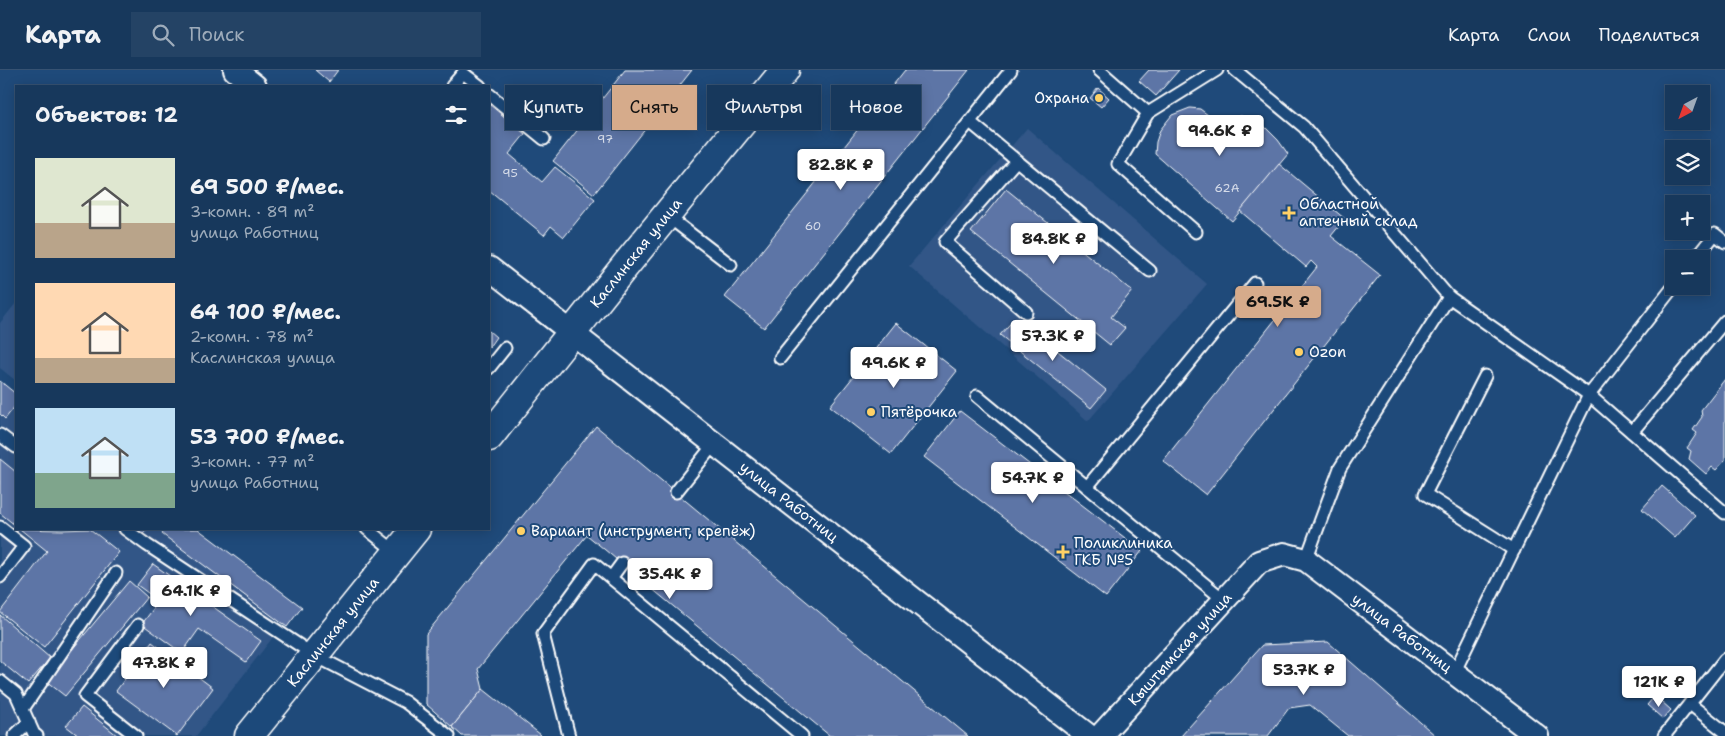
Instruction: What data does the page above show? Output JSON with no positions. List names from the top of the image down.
{
  "streets": {
    "main road": ["Каслинская улица"],
    "street": ["улица Работниц", "Кыштымская улица"]
  },
  "crossings": [
    ["Каслинская улица", "улица Работниц"],
    ["улица Работниц", "Кыштымская улица"]
  ],
  "places": {
    "other": [
      "Охрана",
      "Ozon",
      "Пятёрочка",
      "Вариант (инструмент, крепёж)"
    ],
    "health": ["Областной аптечный склад", "Поликлиника ГКБ №5"]
  },
  "house_numbers": [
    "97",
    "95",
    "62А",
    "60"
  ],
  "north": "bottom left",
  "page": {
    "header": "Карта",
    "search": "Поиск",
    "nav": ["Карта", "Слои", "Поделиться"],
    "map_buttons": ["+", "−"],
    "chip": [
      "Купить",
      "Снять",
      "Фильтры",
      "Новое"
    ],
    "heading": "Объектов: 12",
    "price": [
      "94.6K ₽",
      "82.8K ₽",
      "84.8K ₽",
      "69.5K ₽",
      "57.3K ₽",
      "49.6K ₽",
      "54.7K ₽",
      "35.4K ₽",
      "64.1K ₽",
      "47.8K ₽",
      "53.7K ₽",
      "121K ₽"
    ],
    "list": [
      {
        "name": "69 500 ₽/мес.",
        "note": "3-комн. · 89 m² · улица Работниц"
      },
      {
        "name": "64 100 ₽/мес.",
        "note": "2-комн. · 78 m² · Каслинская улица"
      },
      {
        "name": "53 700 ₽/мес.",
        "note": "3-комн. · 77 m² · улица Работниц"
      }
    ]
  }
}
